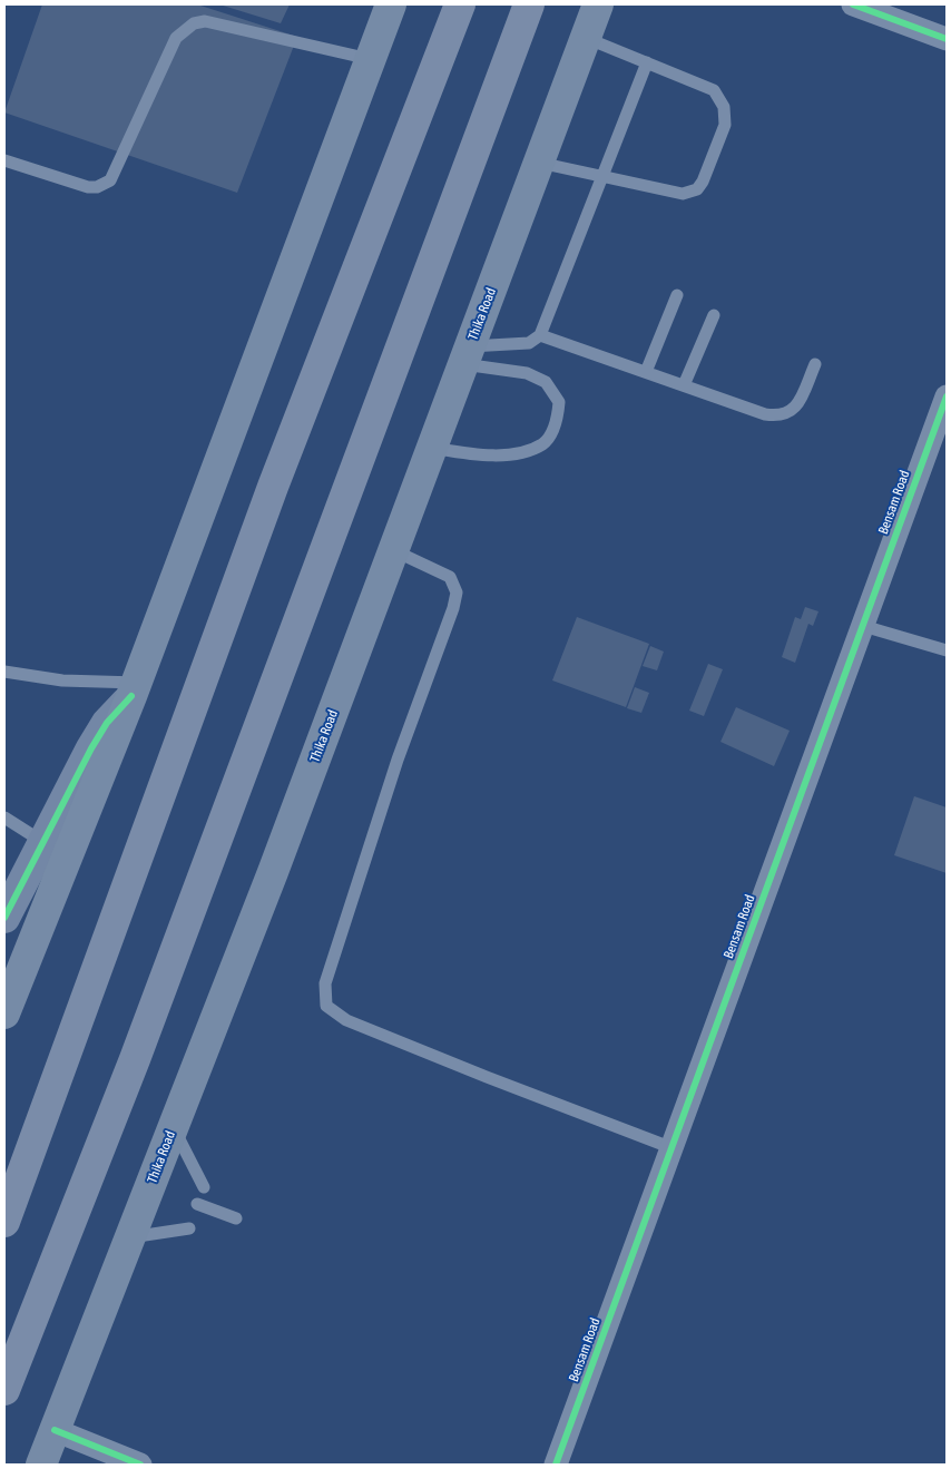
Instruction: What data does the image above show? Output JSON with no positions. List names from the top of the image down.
{
  "streets": {
    "main road": ["Thika Road"],
    "street": ["Bensam Road"]
  }
}
